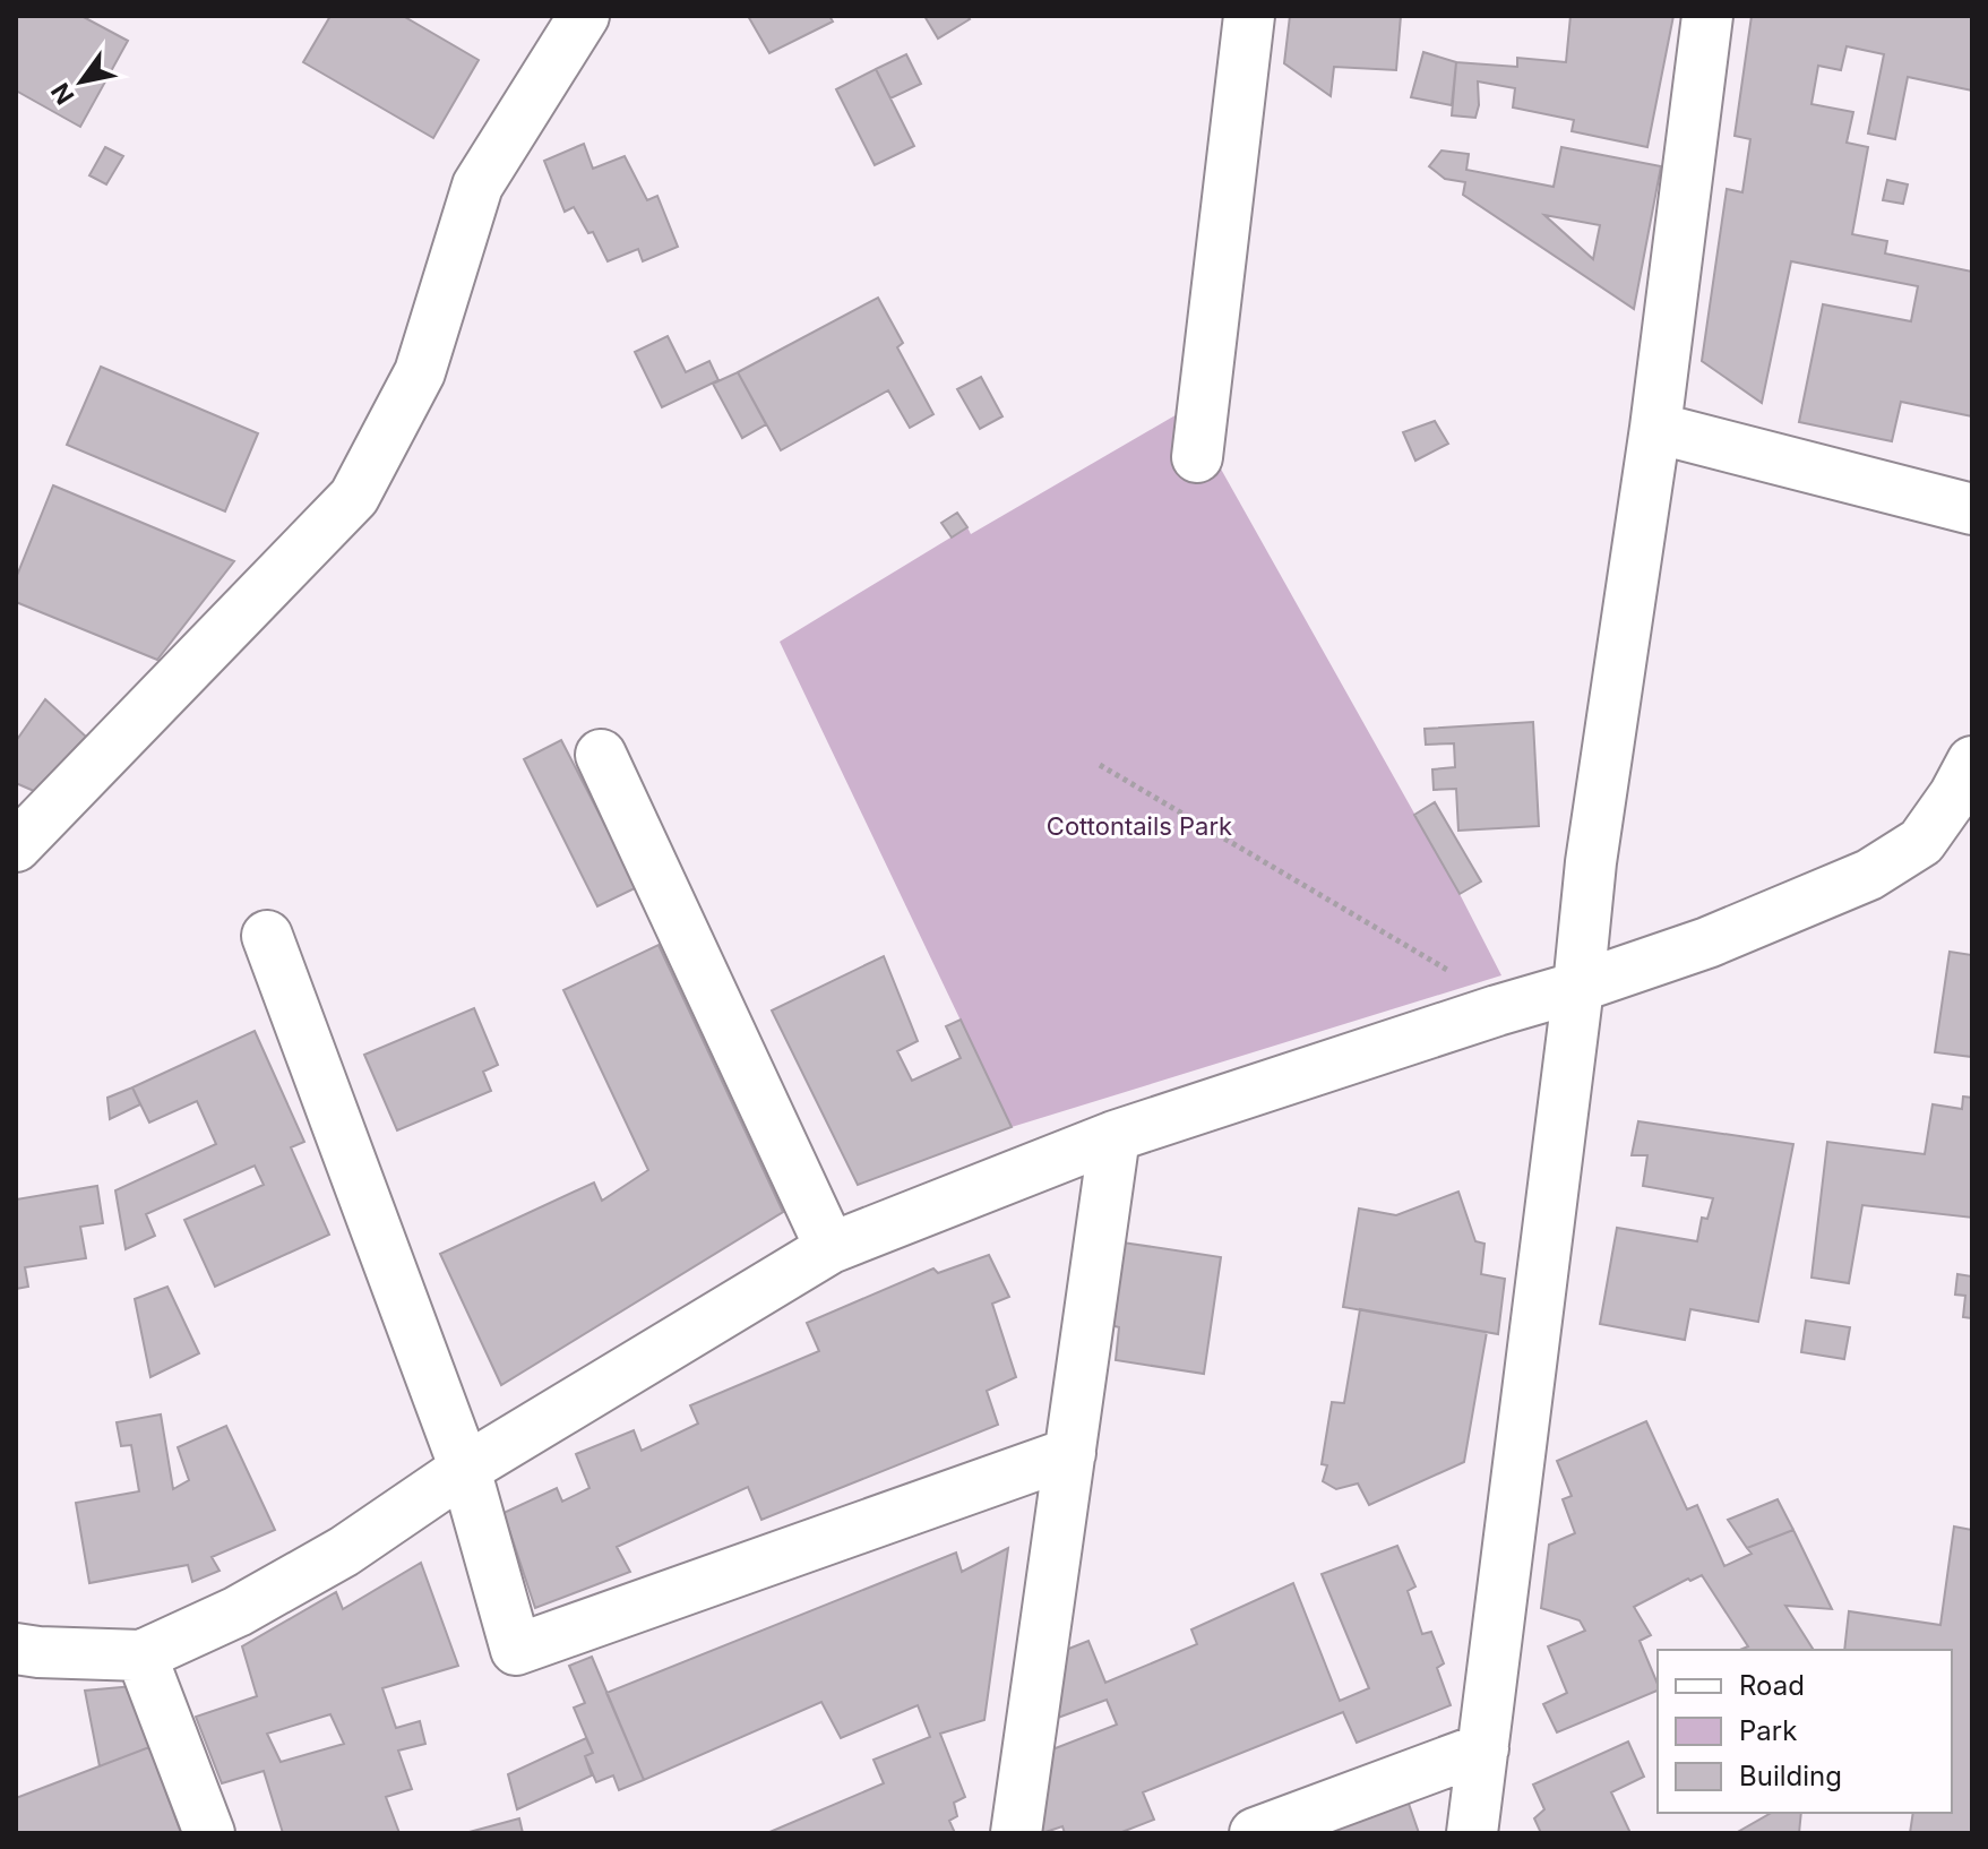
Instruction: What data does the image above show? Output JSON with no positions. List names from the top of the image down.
{
  "parks": ["Cottontails Park"],
  "legend": ["Road", "Park", "Building"],
  "north": "bottom left"
}
